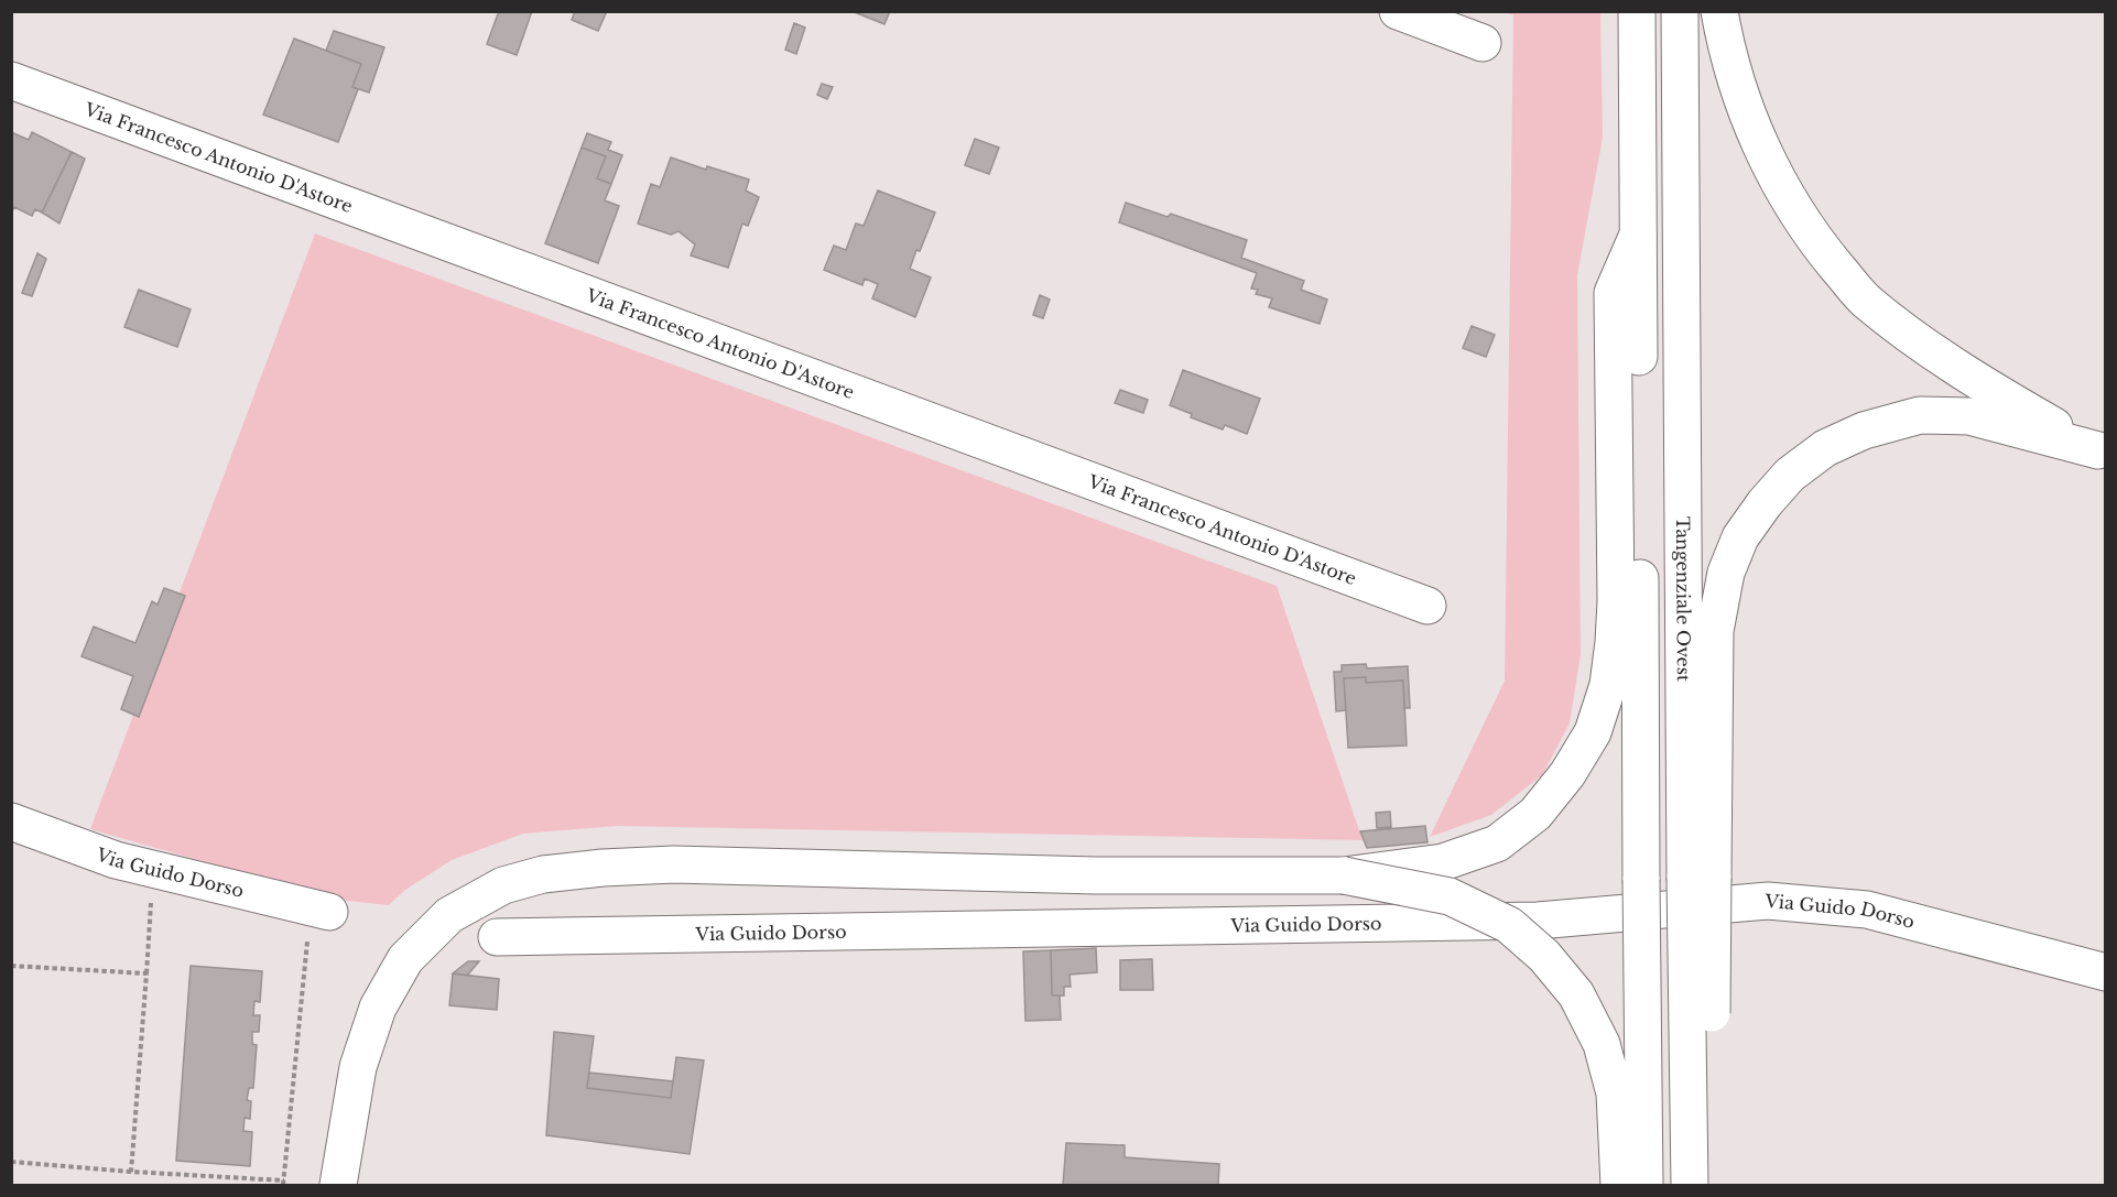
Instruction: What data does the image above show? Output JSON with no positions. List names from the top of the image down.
{
  "streets": {
    "main road": ["Via Francesco Antonio D'Astore", "Tangenziale Ovest", "Via Guido Dorso"]
  }
}
